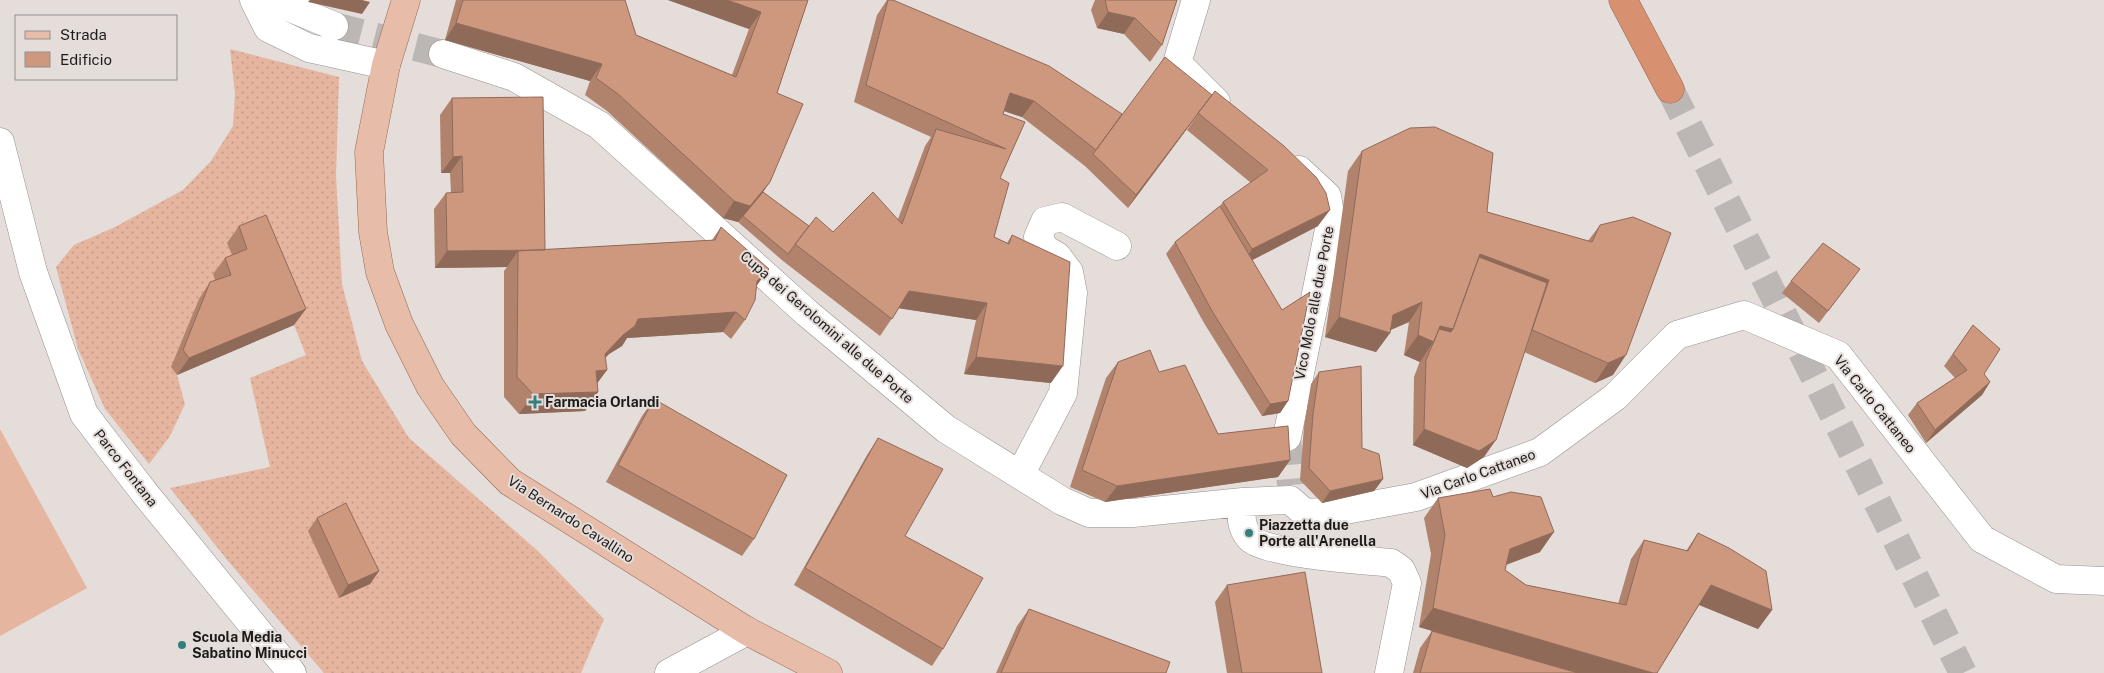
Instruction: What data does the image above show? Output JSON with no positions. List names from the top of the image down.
{
  "streets": {
    "main road": ["Via Bernardo Cavallino"],
    "street": [
      "Vico Molo alle due Porte",
      "Cupa dei Gerolomini alle due Porte",
      "Via Carlo Cattaneo",
      "Parco Fontana"
    ]
  },
  "crossings": [
    ["Cupa dei Gerolomini alle due Porte", "Via Carlo Cattaneo"]
  ],
  "places": {
    "health": ["Farmacia Orlandi"],
    "other": ["Piazzetta due Porte all'Arenella", "Scuola Media Sabatino Minucci"]
  },
  "legend": ["Strada", "Edificio"]
}
